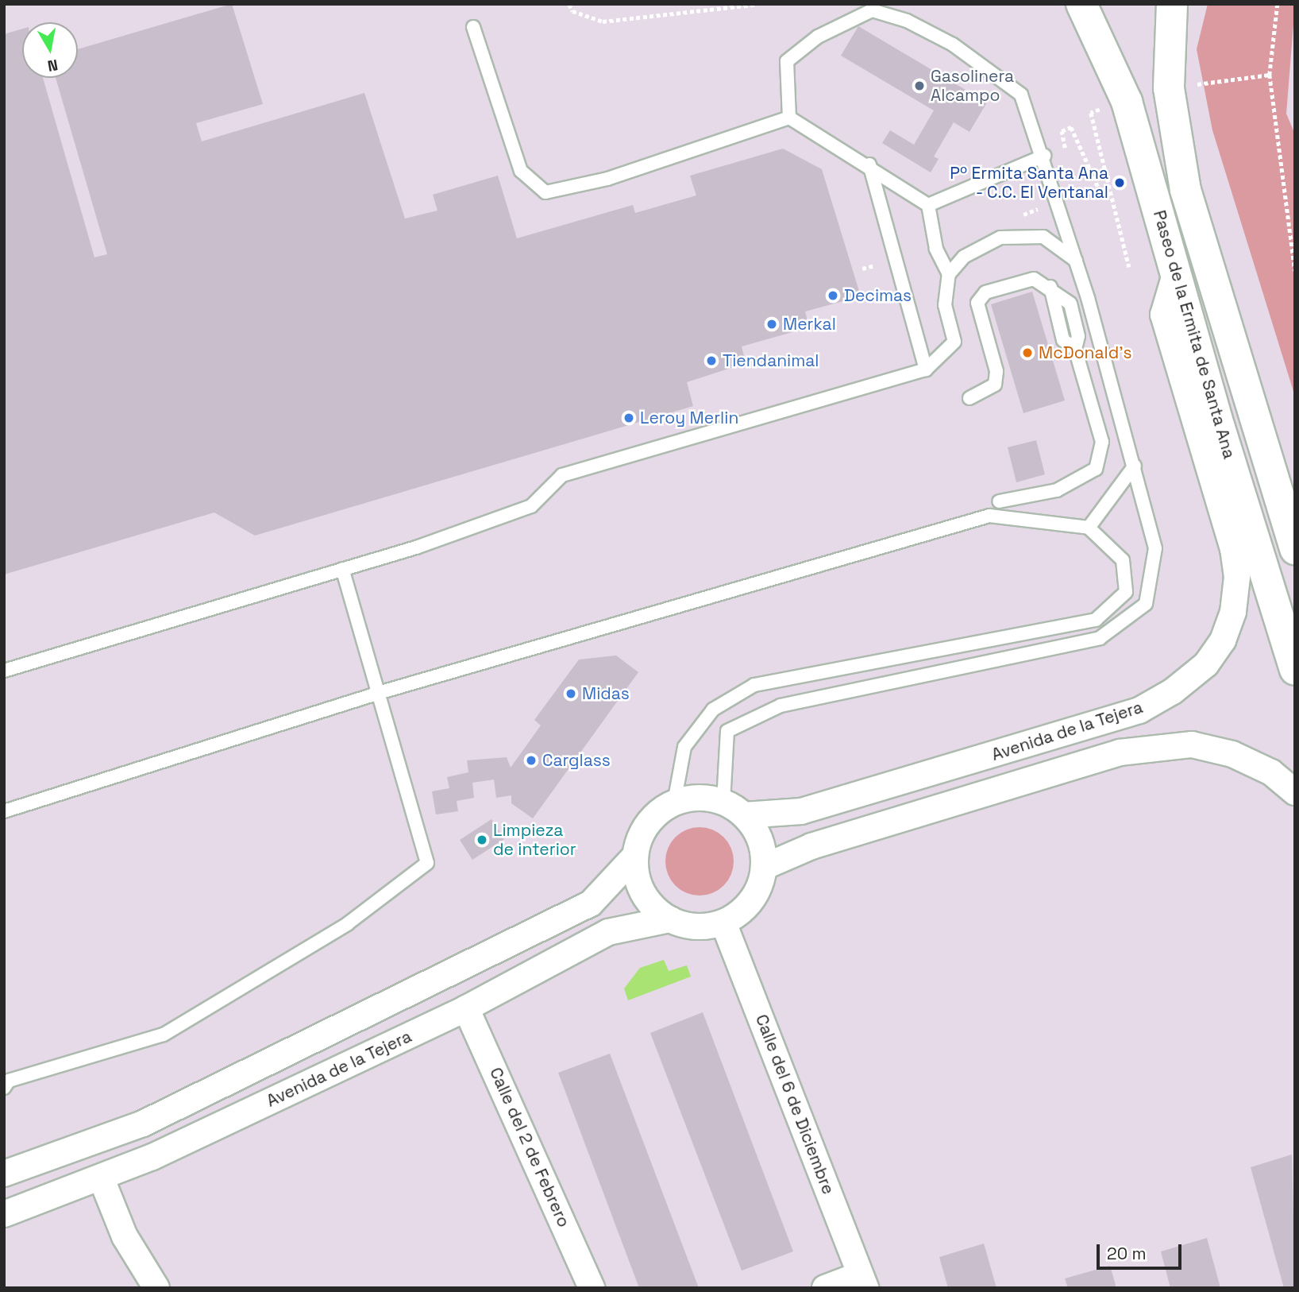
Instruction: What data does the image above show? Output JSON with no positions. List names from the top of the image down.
{
  "streets": {
    "main road": ["Paseo de la Ermita de Santa Ana"],
    "street": ["Avenida de la Tejera", "Calle del 6 de Diciembre", "Calle del 2 de Febrero"]
  },
  "crossings": [
    ["Paseo de la Ermita de Santa Ana", "Avenida de la Tejera"],
    ["Avenida de la Tejera", "Calle del 6 de Diciembre"],
    ["Avenida de la Tejera", "Calle del 2 de Febrero"]
  ],
  "places": [
    "Gasolinera Alcampo",
    "Pº Ermita Santa Ana - C.C. El Ventanal",
    "Decimas",
    "Merkal",
    "McDonald's",
    "Tiendanimal",
    "Leroy Merlin",
    "Midas",
    "Carglass",
    "Limpieza de interior"
  ],
  "scale_bar": "20 m",
  "north": "bottom"
}
